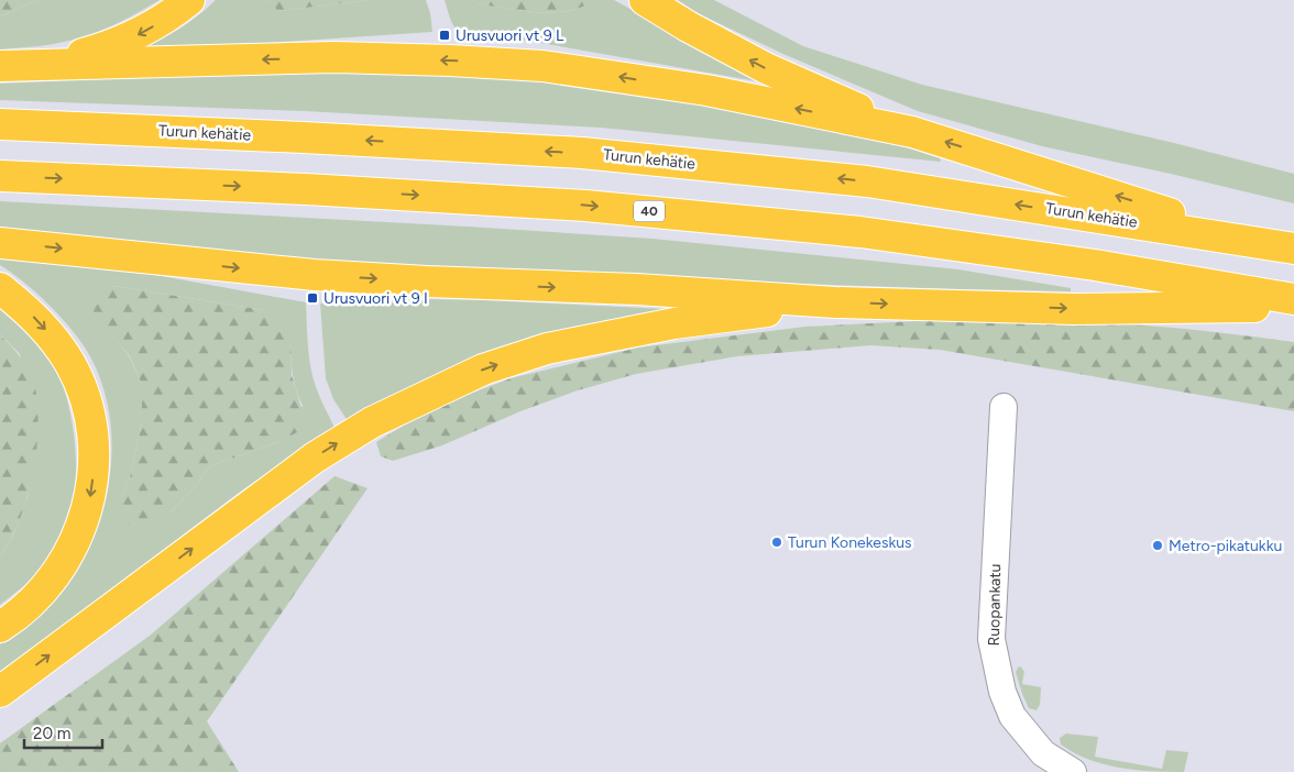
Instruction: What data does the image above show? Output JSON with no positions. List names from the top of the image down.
{
  "streets": {
    "highway": ["Turun kehätie", "40"],
    "street": ["Ruopankatu"]
  },
  "places": {
    "transit": ["Urusvuori vt 9 L", "Urusvuori vt 9 I"],
    "other": ["Turun Konekeskus", "Metro-pikatukku"]
  },
  "scale_bar": "20 m"
}
